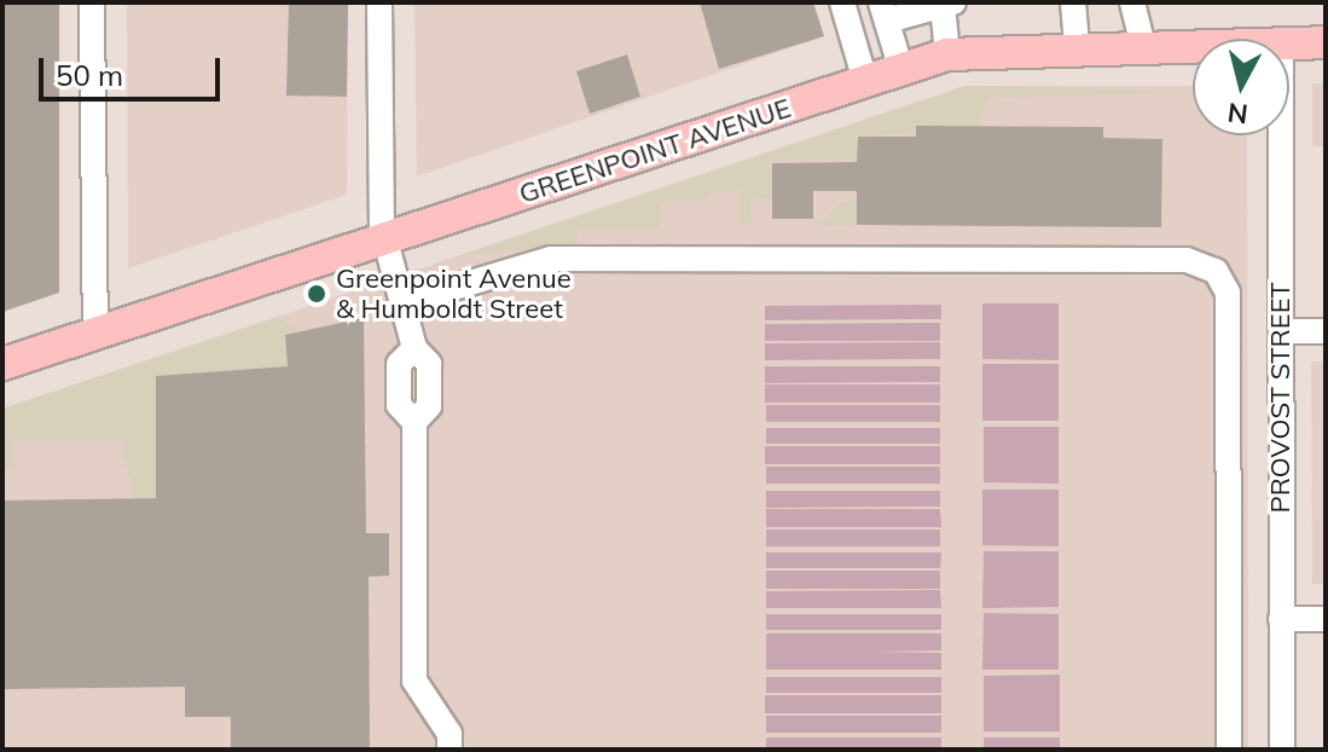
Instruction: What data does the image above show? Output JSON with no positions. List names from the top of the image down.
{
  "streets": {
    "main road": ["GREENPOINT AVENUE"],
    "street": ["PROVOST STREET"]
  },
  "places": ["Greenpoint Avenue & Humboldt Street"],
  "scale_bar": "50 m",
  "north": "bottom"
}
